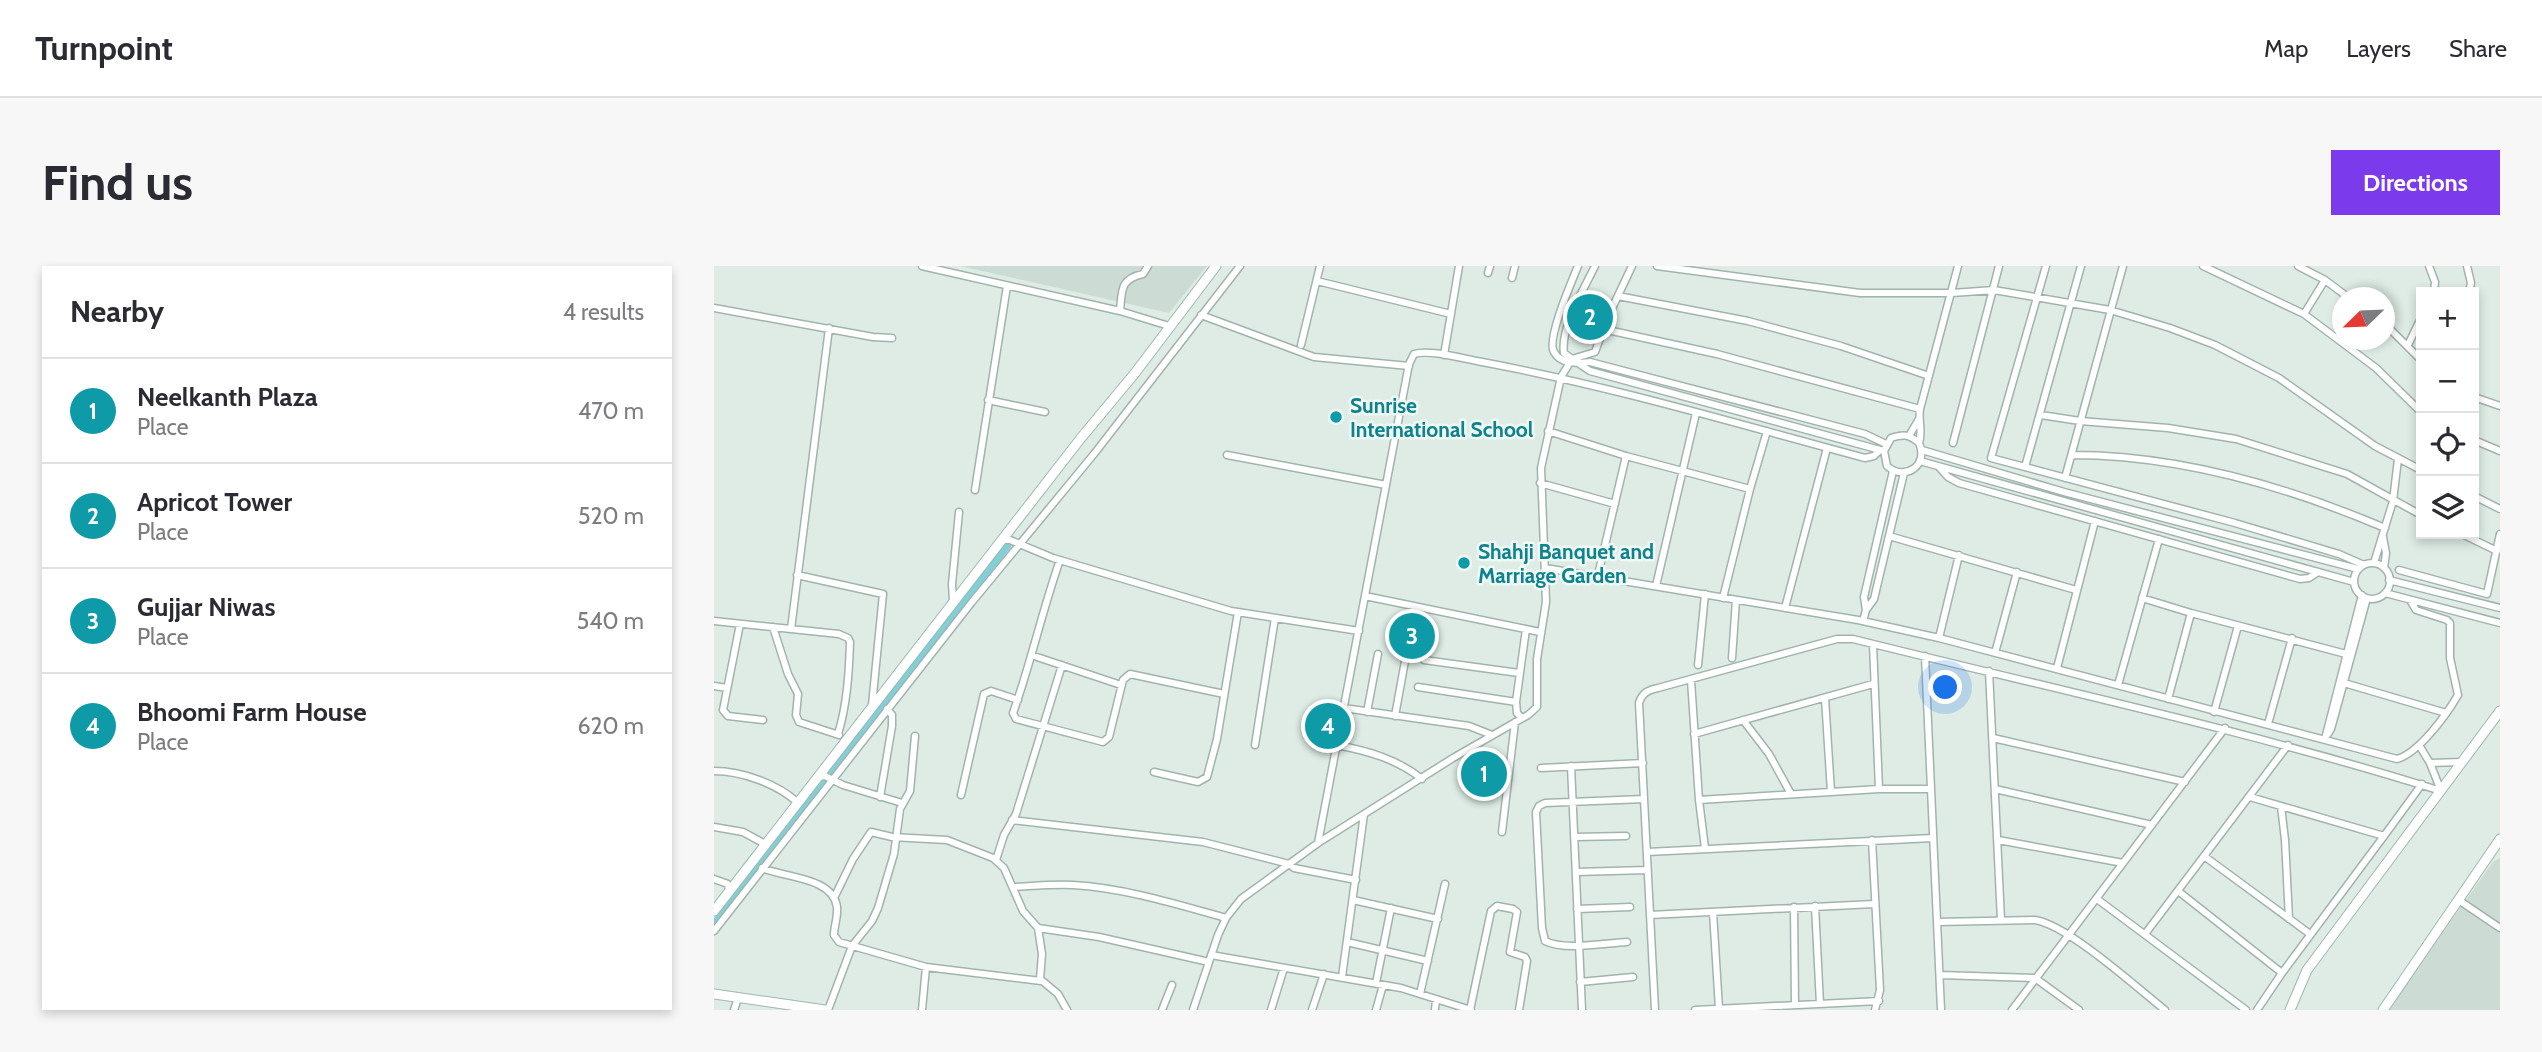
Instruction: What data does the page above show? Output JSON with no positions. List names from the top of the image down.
{
  "places": ["Sunrise International School", "Shahji Banquet and Marriage Garden"],
  "north": "bottom left",
  "page": {
    "header": "Turnpoint",
    "nav": ["Map", "Layers", "Share"],
    "buttons": "Directions",
    "title": "Find us",
    "heading": ["Nearby", "4 results"],
    "map_buttons": ["+", "−"],
    "pins": [
      "2",
      "3",
      "4",
      "1"
    ],
    "list": [
      {
        "mark": "1",
        "name": "Neelkanth Plaza",
        "note": "Place",
        "value": "470 m"
      },
      {
        "mark": "2",
        "name": "Apricot Tower",
        "note": "Place",
        "value": "520 m"
      },
      {
        "mark": "3",
        "name": "Gujjar Niwas",
        "note": "Place",
        "value": "540 m"
      },
      {
        "mark": "4",
        "name": "Bhoomi Farm House",
        "note": "Place",
        "value": "620 m"
      }
    ]
  }
}
